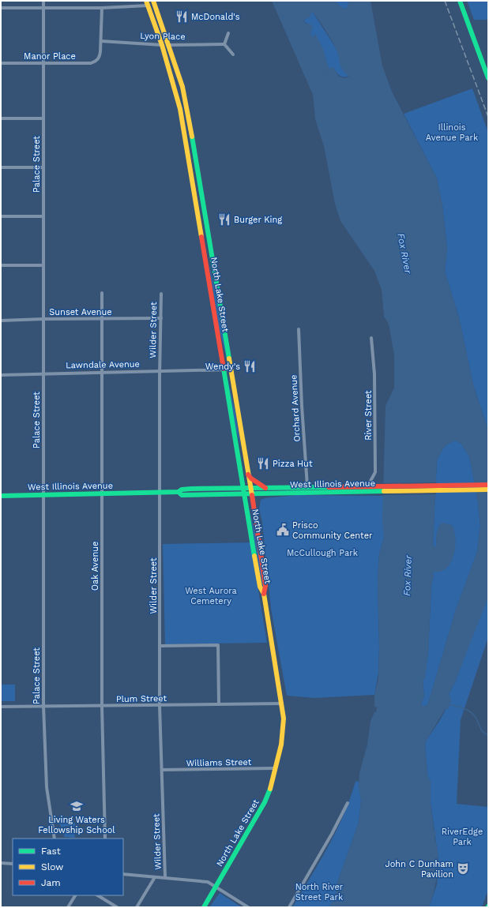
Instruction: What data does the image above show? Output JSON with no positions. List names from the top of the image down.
{
  "streets": {
    "main road": ["North Lake Street", "West Illinois Avenue"],
    "street": [
      "Lyon Place",
      "Manor Place",
      "Palace Street",
      "Sunset Avenue",
      "Wilder Street",
      "Lawndale Avenue",
      "Orchard Avenue",
      "River Street",
      "Oak Avenue",
      "Plum Street",
      "Williams Street"
    ]
  },
  "crossings": [
    ["Lyon Place", "Manor Place"],
    ["Lyon Place", "North Lake Street"],
    ["Manor Place", "Palace Street"],
    ["Palace Street", "Sunset Avenue"],
    ["Palace Street", "Lawndale Avenue"],
    ["Palace Street", "West Illinois Avenue"],
    ["Palace Street", "Plum Street"],
    ["North Lake Street", "Lawndale Avenue"],
    ["North Lake Street", "West Illinois Avenue"],
    ["North Lake Street", "Plum Street"],
    ["North Lake Street", "Williams Street"],
    ["Sunset Avenue", "Wilder Street"],
    ["Sunset Avenue", "Oak Avenue"],
    ["Wilder Street", "Lawndale Avenue"],
    ["Wilder Street", "West Illinois Avenue"],
    ["Wilder Street", "Plum Street"],
    ["Wilder Street", "Williams Street"],
    ["Lawndale Avenue", "Oak Avenue"],
    ["Orchard Avenue", "West Illinois Avenue"],
    ["River Street", "West Illinois Avenue"],
    ["West Illinois Avenue", "Oak Avenue"],
    ["Oak Avenue", "Plum Street"]
  ],
  "water": ["Fox River"],
  "parks": [
    "Illinois Avenue Park",
    "McCullough Park",
    "West Aurora Cemetery",
    "RiverEdge Park",
    "North River Street Park"
  ],
  "places": {
    "restaurant": [
      "McDonald's",
      "Burger King",
      "Wendy's",
      "Pizza Hut"
    ],
    "public building": ["Prisco Community Center"],
    "school or university": ["Living Waters Fellowship School"],
    "theatre": ["John C Dunham Pavilion"]
  },
  "legend": ["Fast", "Slow", "Jam"]
}
